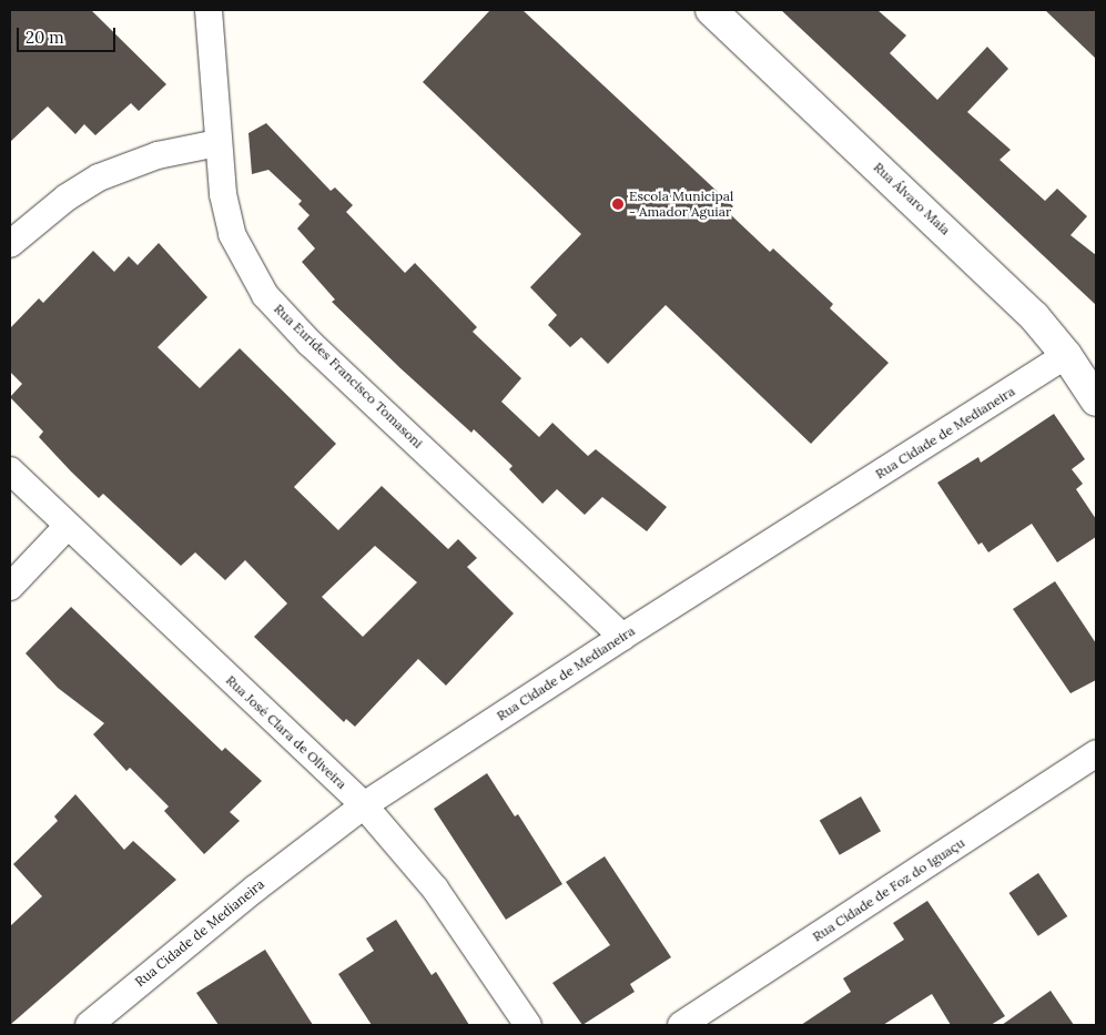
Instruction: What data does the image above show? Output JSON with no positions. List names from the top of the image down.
{
  "streets": {
    "street": [
      "Rua Álvaro Maia",
      "Rua Eurides Francisco Tomasoni",
      "Rua Cidade de Medianeira",
      "Rua José Clara de Oliveira",
      "Rua Cidade de Foz do Iguaçu"
    ]
  },
  "crossings": [
    ["Rua Álvaro Maia", "Rua Cidade de Medianeira"],
    ["Rua Eurides Francisco Tomasoni", "Rua Cidade de Medianeira"],
    ["Rua Cidade de Medianeira", "Rua José Clara de Oliveira"]
  ],
  "places": ["Escola Municipal - Amador Aguiar"],
  "scale_bar": "20 m"
}
